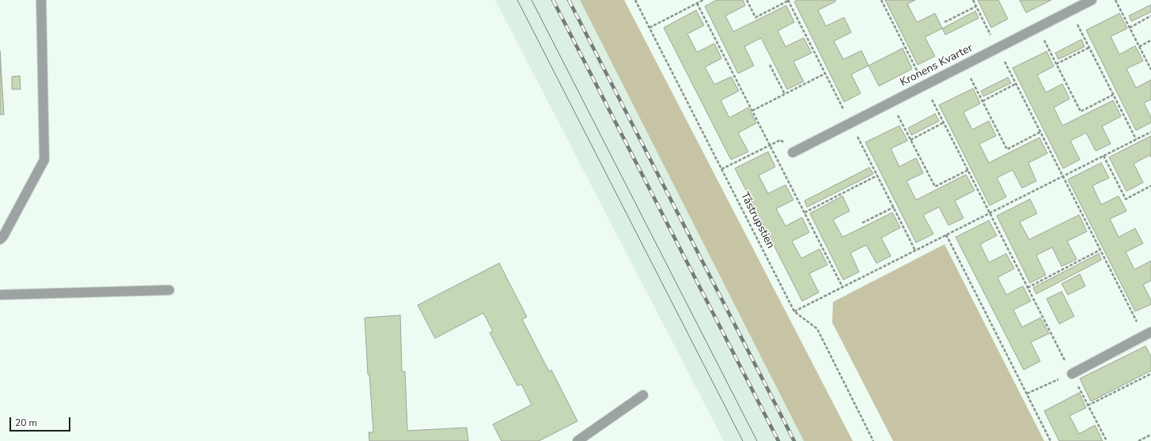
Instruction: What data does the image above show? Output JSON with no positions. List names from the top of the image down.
{
  "streets": {
    "street": ["Kronens Kvarter"],
    "path": ["Tåstrupstien"]
  },
  "scale_bar": "20 m"
}
